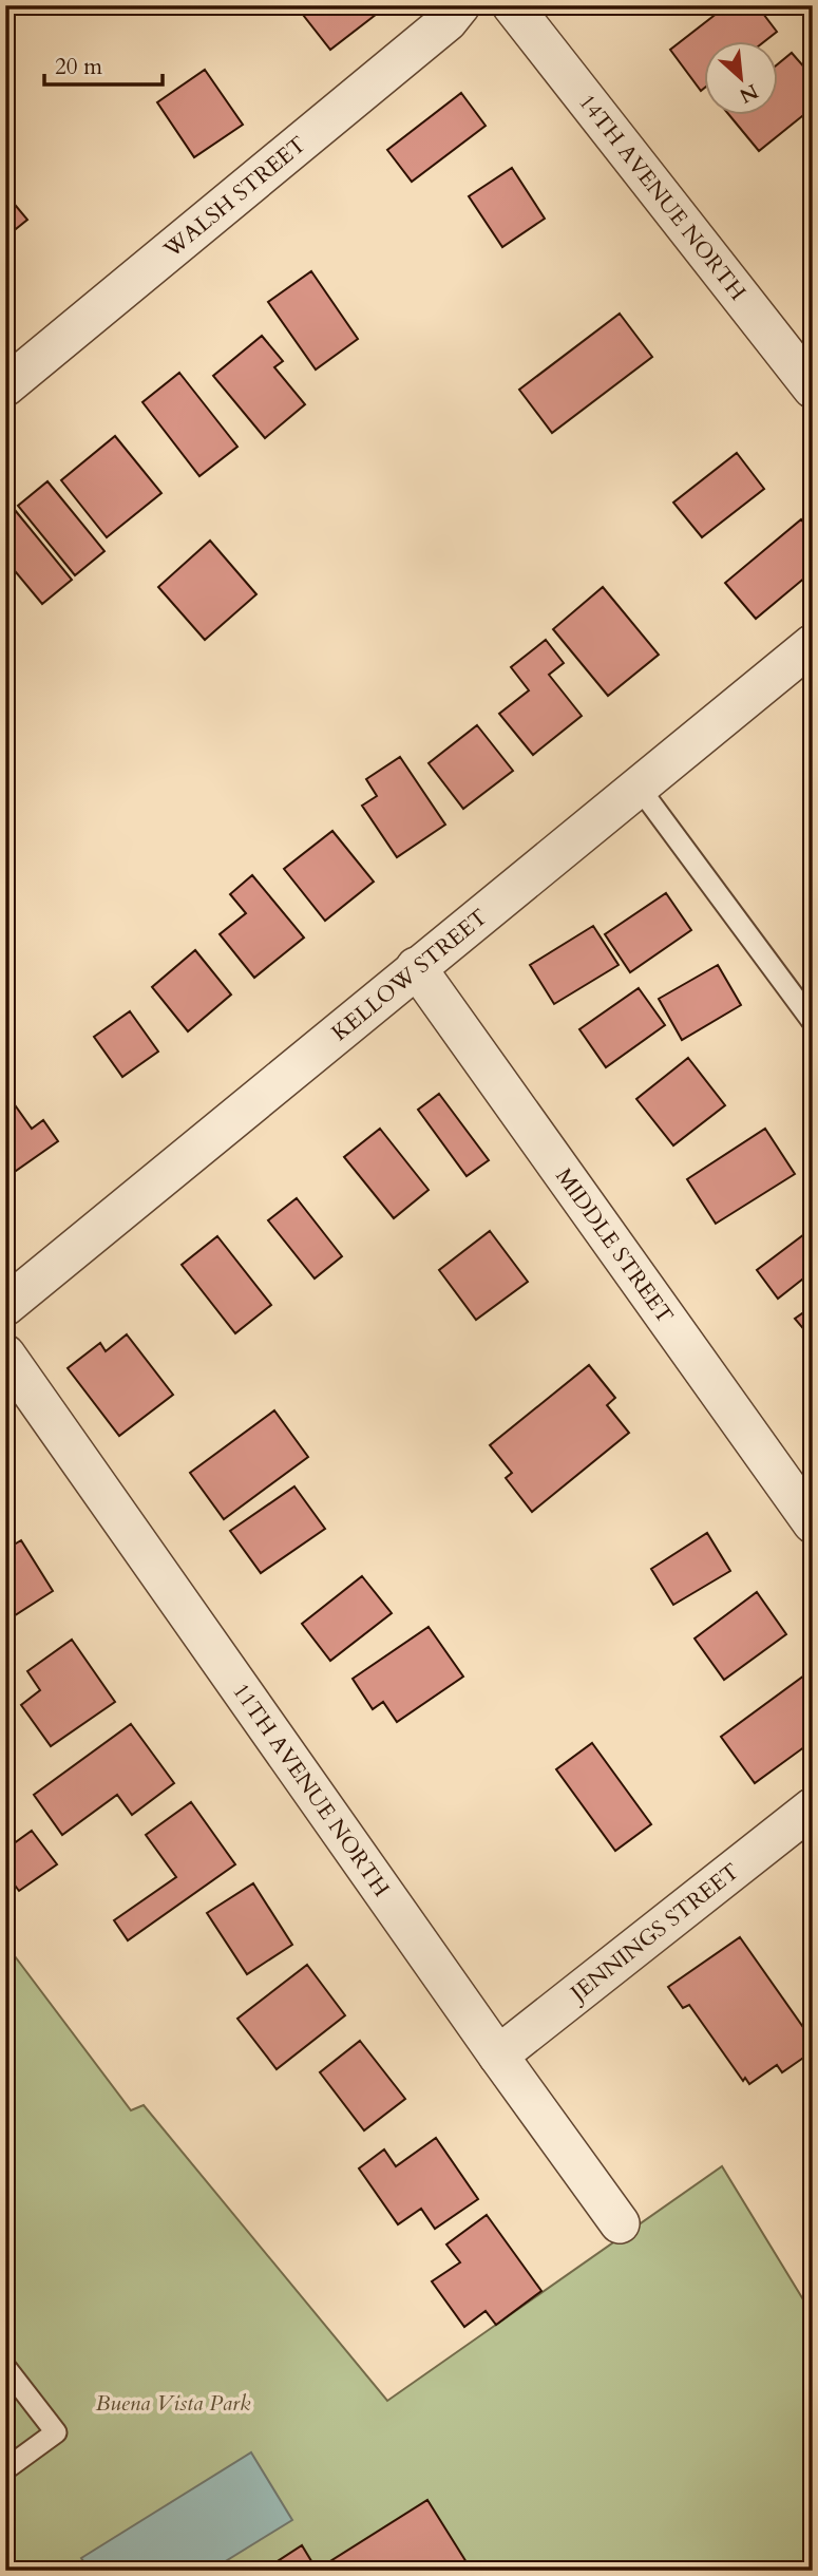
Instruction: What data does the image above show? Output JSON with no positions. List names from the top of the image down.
{
  "streets": {
    "street": [
      "14TH AVENUE NORTH",
      "WALSH STREET",
      "KELLOW STREET",
      "MIDDLE STREET",
      "11TH AVENUE NORTH",
      "JENNINGS STREET"
    ]
  },
  "crossings": [
    ["KELLOW STREET", "MIDDLE STREET"],
    ["11TH AVENUE NORTH", "JENNINGS STREET"]
  ],
  "parks": ["Buena Vista Park"],
  "scale_bar": "20 m",
  "north": "bottom right"
}
